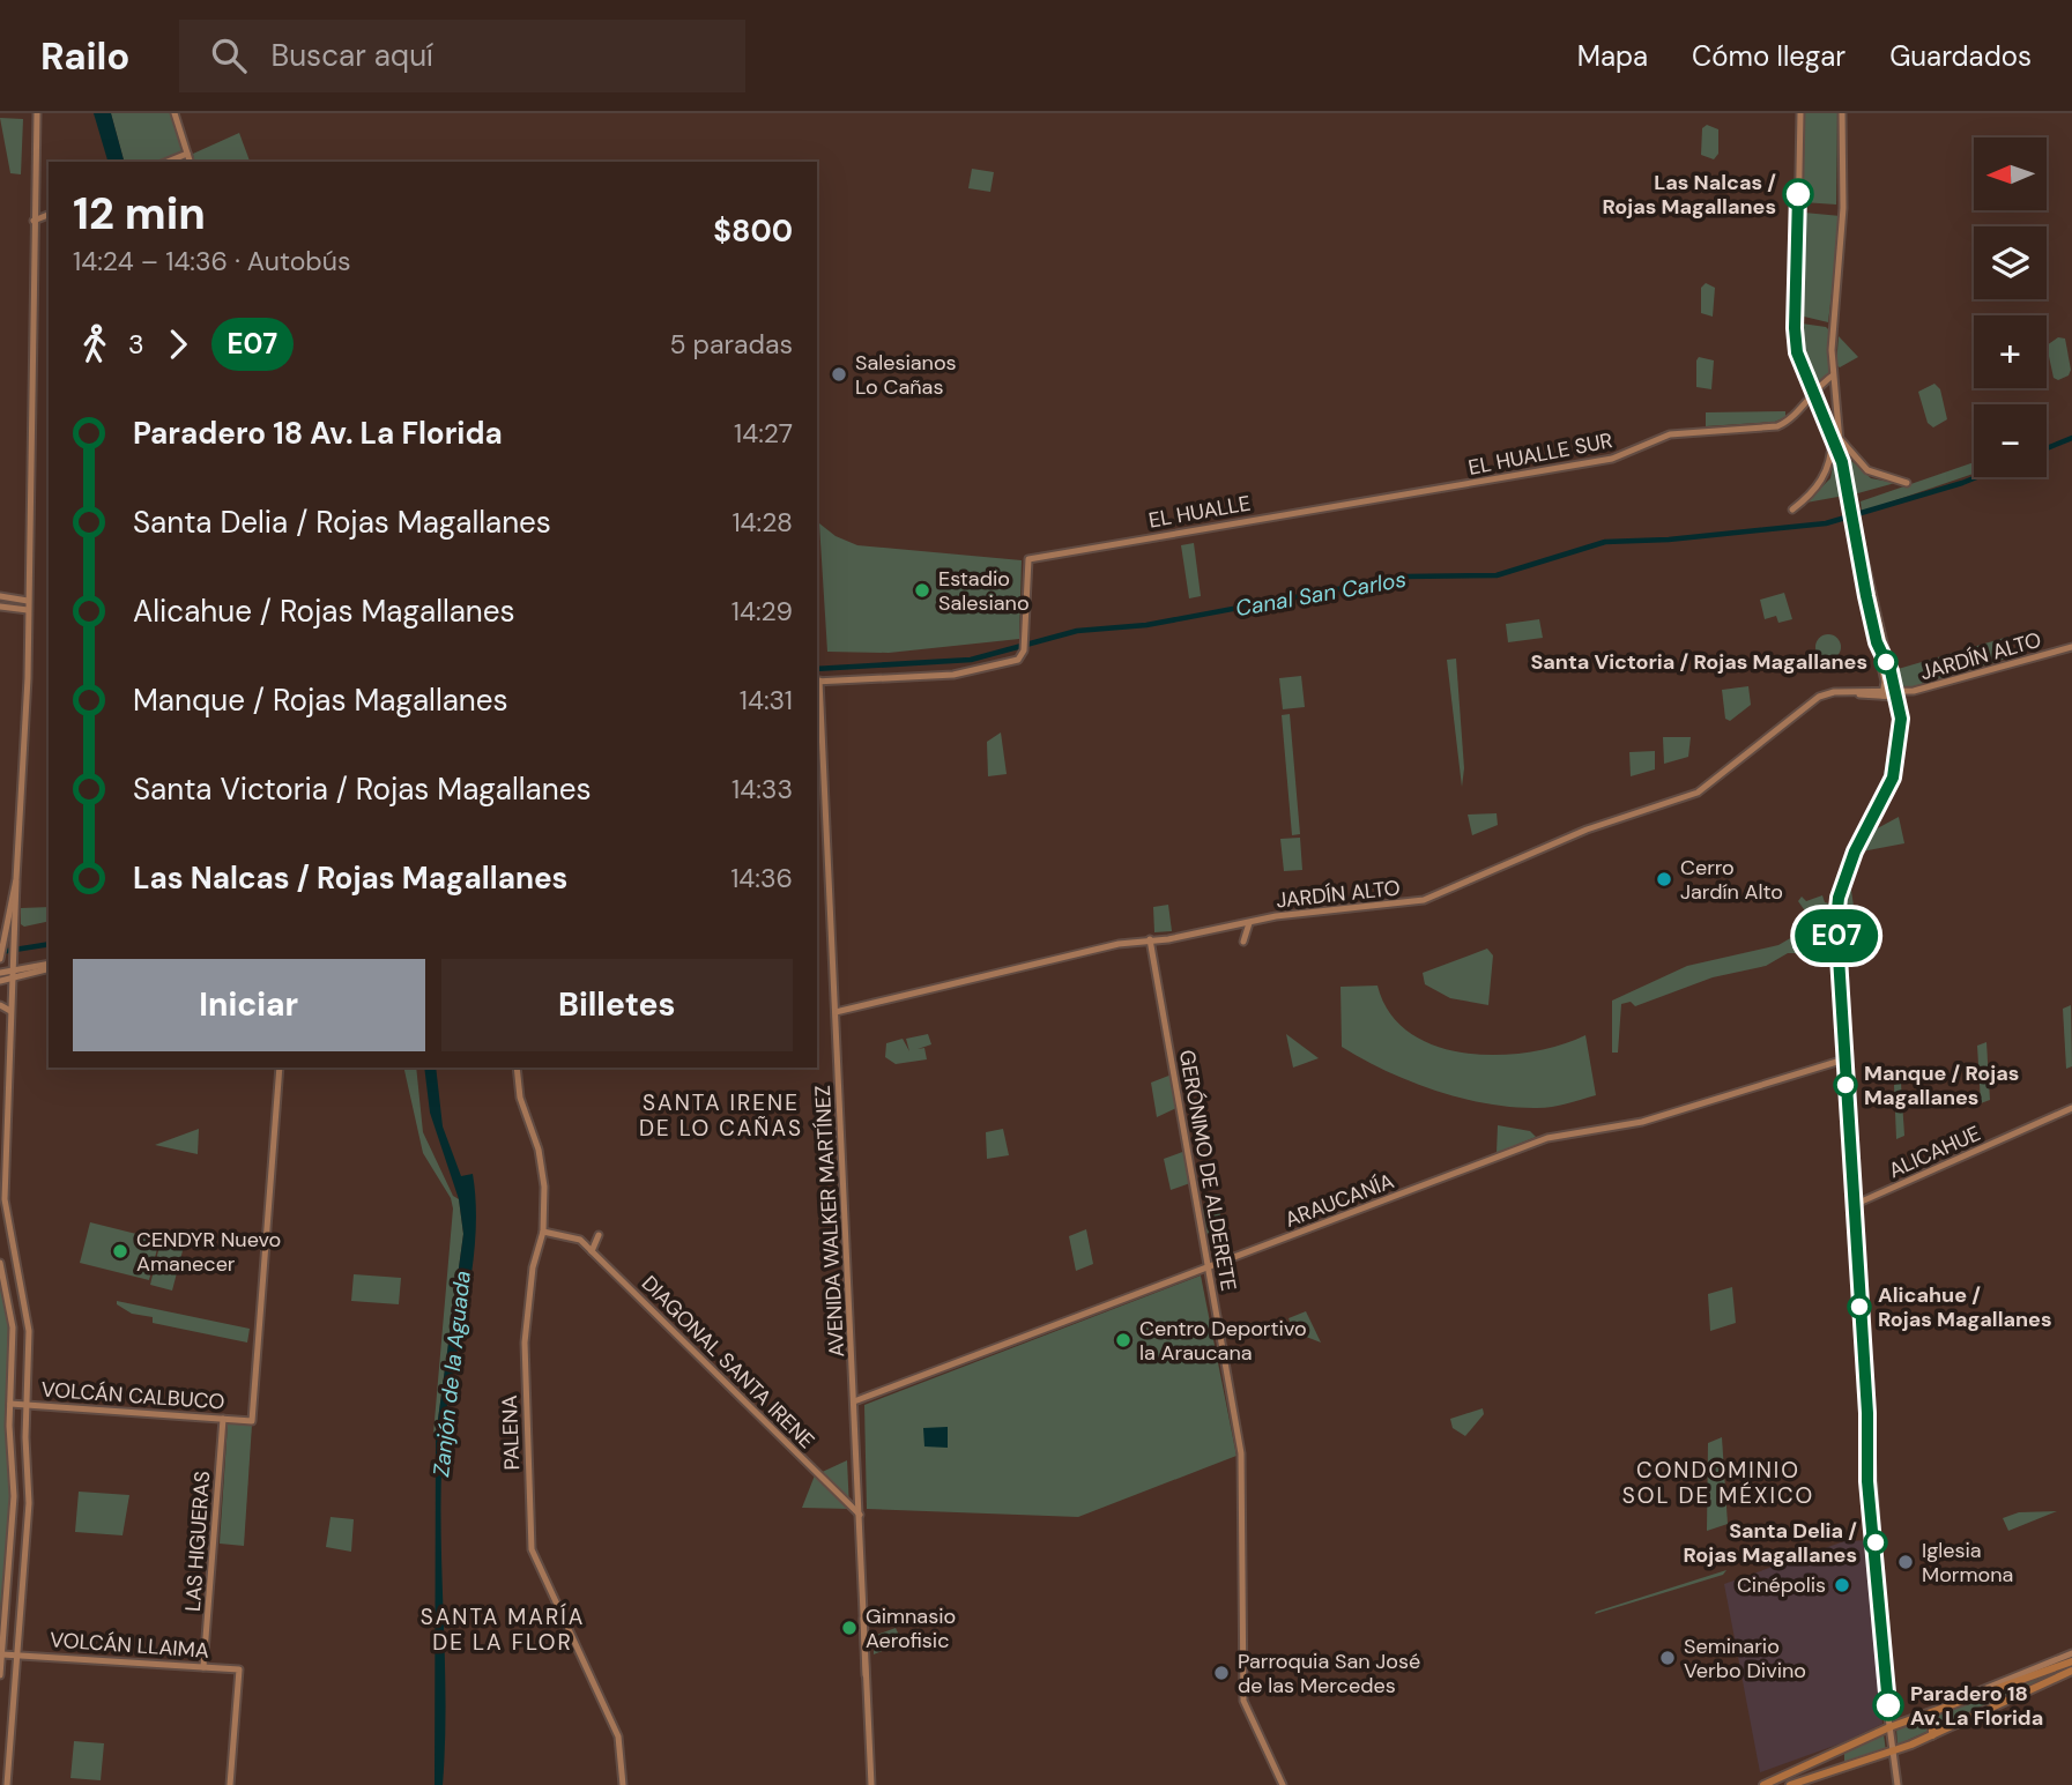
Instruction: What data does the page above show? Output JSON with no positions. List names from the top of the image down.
{
  "streets": {
    "street": [
      "EL HUALLE SUR",
      "EL HUALLE",
      "JARDÍN ALTO",
      "ALICAHUE",
      "GERÓNIMO DE ALDERETE",
      "ARAUCANÍA",
      "AVENIDA WALKER MARTÍNEZ",
      "DIAGONAL SANTA IRENE",
      "VOLCÁN CALBUCO",
      "PALENA",
      "LAS HIGUERAS",
      "VOLCÁN LLAIMA"
    ]
  },
  "crossings": [
    ["EL HUALLE SUR", "EL HUALLE"],
    ["EL HUALLE", "AVENIDA WALKER MARTÍNEZ"],
    ["JARDÍN ALTO", "GERÓNIMO DE ALDERETE"],
    ["JARDÍN ALTO", "AVENIDA WALKER MARTÍNEZ"],
    ["GERÓNIMO DE ALDERETE", "ARAUCANÍA"],
    ["ARAUCANÍA", "AVENIDA WALKER MARTÍNEZ"],
    ["AVENIDA WALKER MARTÍNEZ", "DIAGONAL SANTA IRENE"],
    ["DIAGONAL SANTA IRENE", "PALENA"],
    ["VOLCÁN CALBUCO", "LAS HIGUERAS"],
    ["LAS HIGUERAS", "VOLCÁN LLAIMA"]
  ],
  "districts": ["SANTA IRENE DE LO CAÑAS", "CONDOMINIO SOL DE MÉXICO", "SANTA MARÍA DE LA FLOR"],
  "water": ["Canal San Carlos", "Zanjón de la Aguada"],
  "places": [
    "Las Nalcas / Rojas Magallanes",
    "Salesianos Lo Cañas",
    "Estadio Salesiano",
    "Santa Victoria / Rojas Magallanes",
    "Cerro Jardín Alto",
    "Manque / Rojas Magallanes",
    "CENDYR Nuevo Amanecer",
    "Alicahue / Rojas Magallanes",
    "Centro Deportivo la Araucana",
    "Santa Delia / Rojas Magallanes",
    "Iglesia Mormona",
    "Cinépolis",
    "Gimnasio Aerofisic",
    "Seminario Verbo Divino",
    "Parroquia San José de las Mercedes",
    "Paradero 18 Av. La Florida"
  ],
  "lines": ["bus line E07"],
  "north": "left",
  "page": {
    "header": "Railo",
    "search": "Buscar aquí",
    "nav": ["Mapa", "Cómo llegar", "Guardados"],
    "on_map": "E07",
    "map_buttons": ["+", "−"],
    "heading": ["12 min", "14:24 – 14:36 · Autobús", "$800"],
    "legs": ["3", "E07", "5 paradas"],
    "list": [
      {
        "name": "Paradero 18 Av. La Florida",
        "value": "14:27"
      },
      {
        "name": "Santa Delia / Rojas Magallanes",
        "value": "14:28"
      },
      {
        "name": "Alicahue / Rojas Magallanes",
        "value": "14:29"
      },
      {
        "name": "Manque / Rojas Magallanes",
        "value": "14:31"
      },
      {
        "name": "Santa Victoria / Rojas Magallanes",
        "value": "14:33"
      },
      {
        "name": "Las Nalcas / Rojas Magallanes",
        "value": "14:36"
      }
    ],
    "buttons": ["Iniciar", "Billetes"]
  }
}
